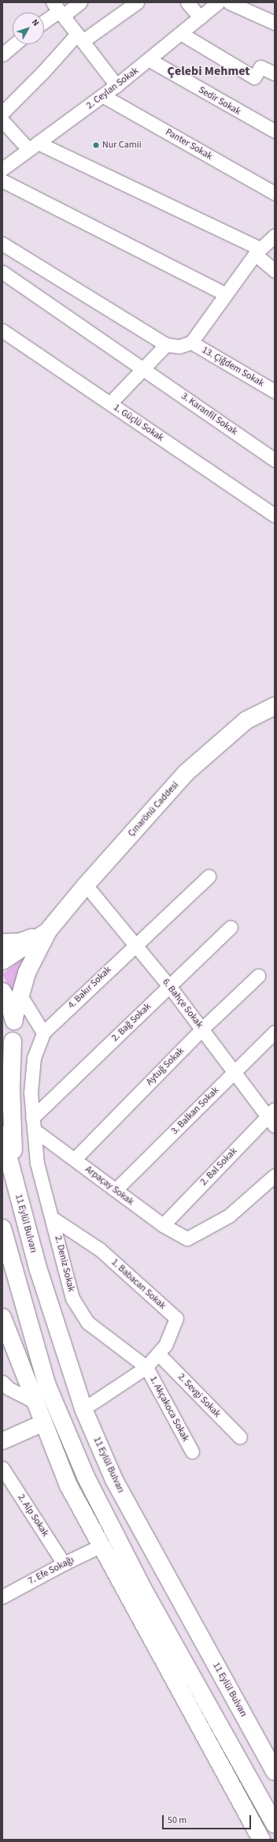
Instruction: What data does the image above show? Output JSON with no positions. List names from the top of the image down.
{
  "streets": {
    "main road": ["Çınarönü Caddesi", "11 Eylül Bulvarı"],
    "street": [
      "2. Ceylan Sokak",
      "Sedir Sokak",
      "Panter Sokak",
      "13. Çiğdem Sokak",
      "3. Karanfil Sokak",
      "1. Güçlü Sokak",
      "4. Bakır Sokak",
      "6. Bahçe Sokak",
      "2. Bağ Sokak",
      "Aytuğ Sokak",
      "3. Balkan Sokak",
      "2. Bal Sokak",
      "Arpaçay Sokak",
      "2. Deniz Sokak",
      "1. Babacan Sokak",
      "2. Sevgi Sokak",
      "1. Akçakoca Sokak",
      "2. Alp Sokak",
      "7. Efe Sokağı"
    ]
  },
  "crossings": [
    ["2. Ceylan Sokak", "Sedir Sokak"],
    ["2. Ceylan Sokak", "Panter Sokak"],
    ["Çınarönü Caddesi", "6. Bahçe Sokak"],
    ["4. Bakır Sokak", "6. Bahçe Sokak"],
    ["4. Bakır Sokak", "2. Bağ Sokak"],
    ["4. Bakır Sokak", "Arpaçay Sokak"],
    ["4. Bakır Sokak", "2. Deniz Sokak"],
    ["6. Bahçe Sokak", "2. Bağ Sokak"],
    ["6. Bahçe Sokak", "Aytuğ Sokak"],
    ["6. Bahçe Sokak", "3. Balkan Sokak"],
    ["6. Bahçe Sokak", "2. Bal Sokak"],
    ["2. Bağ Sokak", "Arpaçay Sokak"],
    ["2. Bağ Sokak", "2. Deniz Sokak"],
    ["Aytuğ Sokak", "Arpaçay Sokak"],
    ["3. Balkan Sokak", "Arpaçay Sokak"],
    ["2. Bal Sokak", "Arpaçay Sokak"],
    ["Arpaçay Sokak", "2. Deniz Sokak"],
    ["11 Eylül Bulvarı", "1. Babacan Sokak"],
    ["2. Deniz Sokak", "1. Babacan Sokak"],
    ["2. Deniz Sokak", "1. Akçakoca Sokak"],
    ["1. Babacan Sokak", "2. Sevgi Sokak"],
    ["1. Babacan Sokak", "1. Akçakoca Sokak"],
    ["2. Alp Sokak", "7. Efe Sokağı"]
  ],
  "districts": ["Çelebi Mehmet"],
  "places": ["Nur Camii"],
  "scale_bar": "50 m",
  "north": "top right"
}
